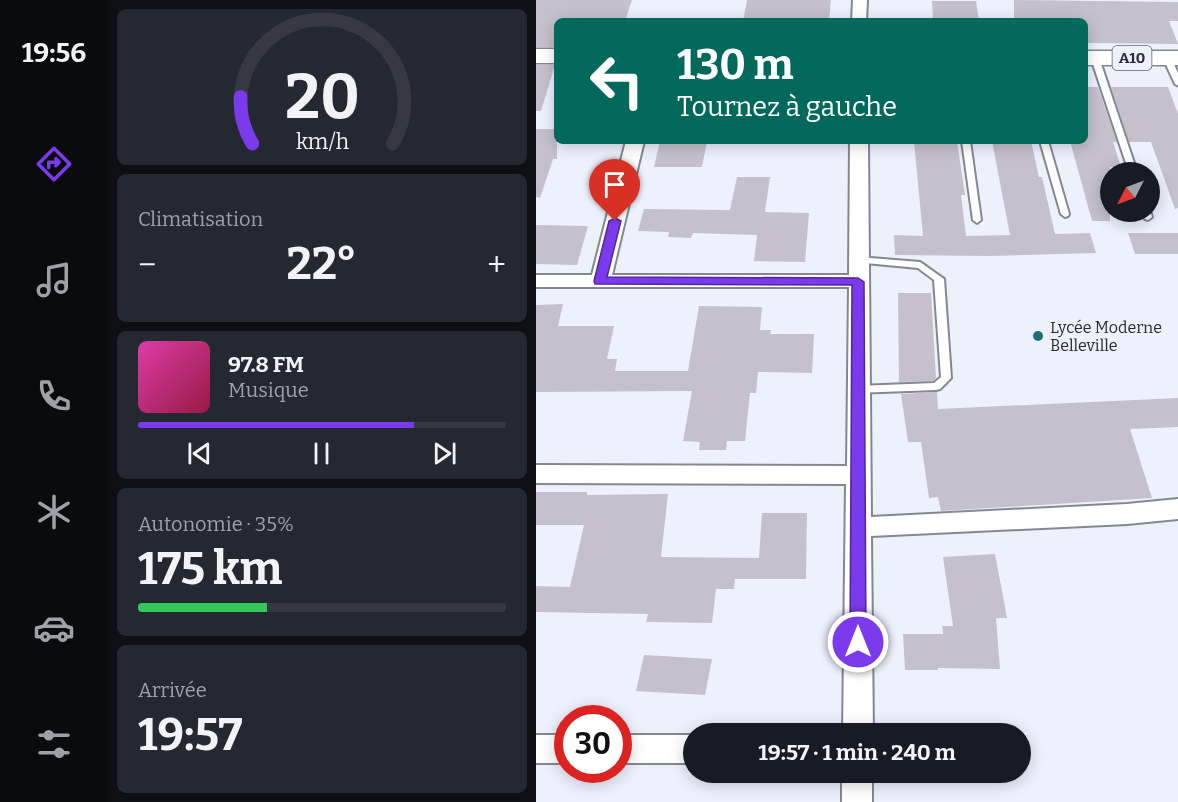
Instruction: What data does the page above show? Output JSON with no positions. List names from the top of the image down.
{
  "streets": {
    "main road": ["A10"]
  },
  "places": ["Lycée Moderne Belleville"],
  "north": "bottom left",
  "page": {
    "tabs": "19:56",
    "turn": ["130 m", "Tournez à gauche"],
    "tile": [
      "Climatisation",
      ["Autonomie · 35%", "175 km"],
      ["Arrivée", "19:57"]
    ],
    "heat": ["−", "22°", "+"],
    "song": ["97.8 FM", "Musique"],
    "limit": "30",
    "trip": "19:57 · 1 min · 240 m",
    "gauge": ["20", "km/h"]
  }
}
